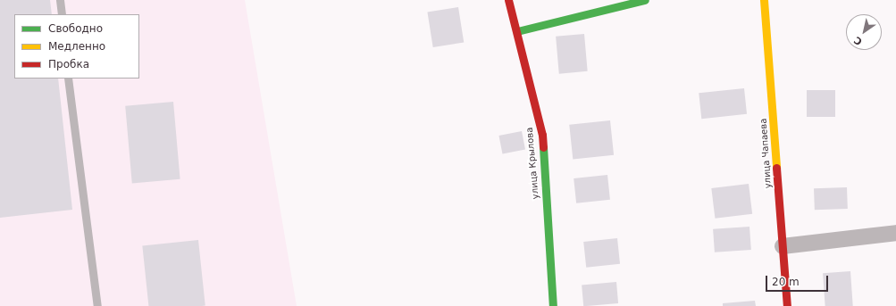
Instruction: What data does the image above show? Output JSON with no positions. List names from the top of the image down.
{
  "streets": {
    "street": ["улица Чапаева", "улица Крылова"]
  },
  "legend": ["Свободно", "Медленно", "Пробка"],
  "scale_bar": "20 m",
  "north": "bottom left"
}
